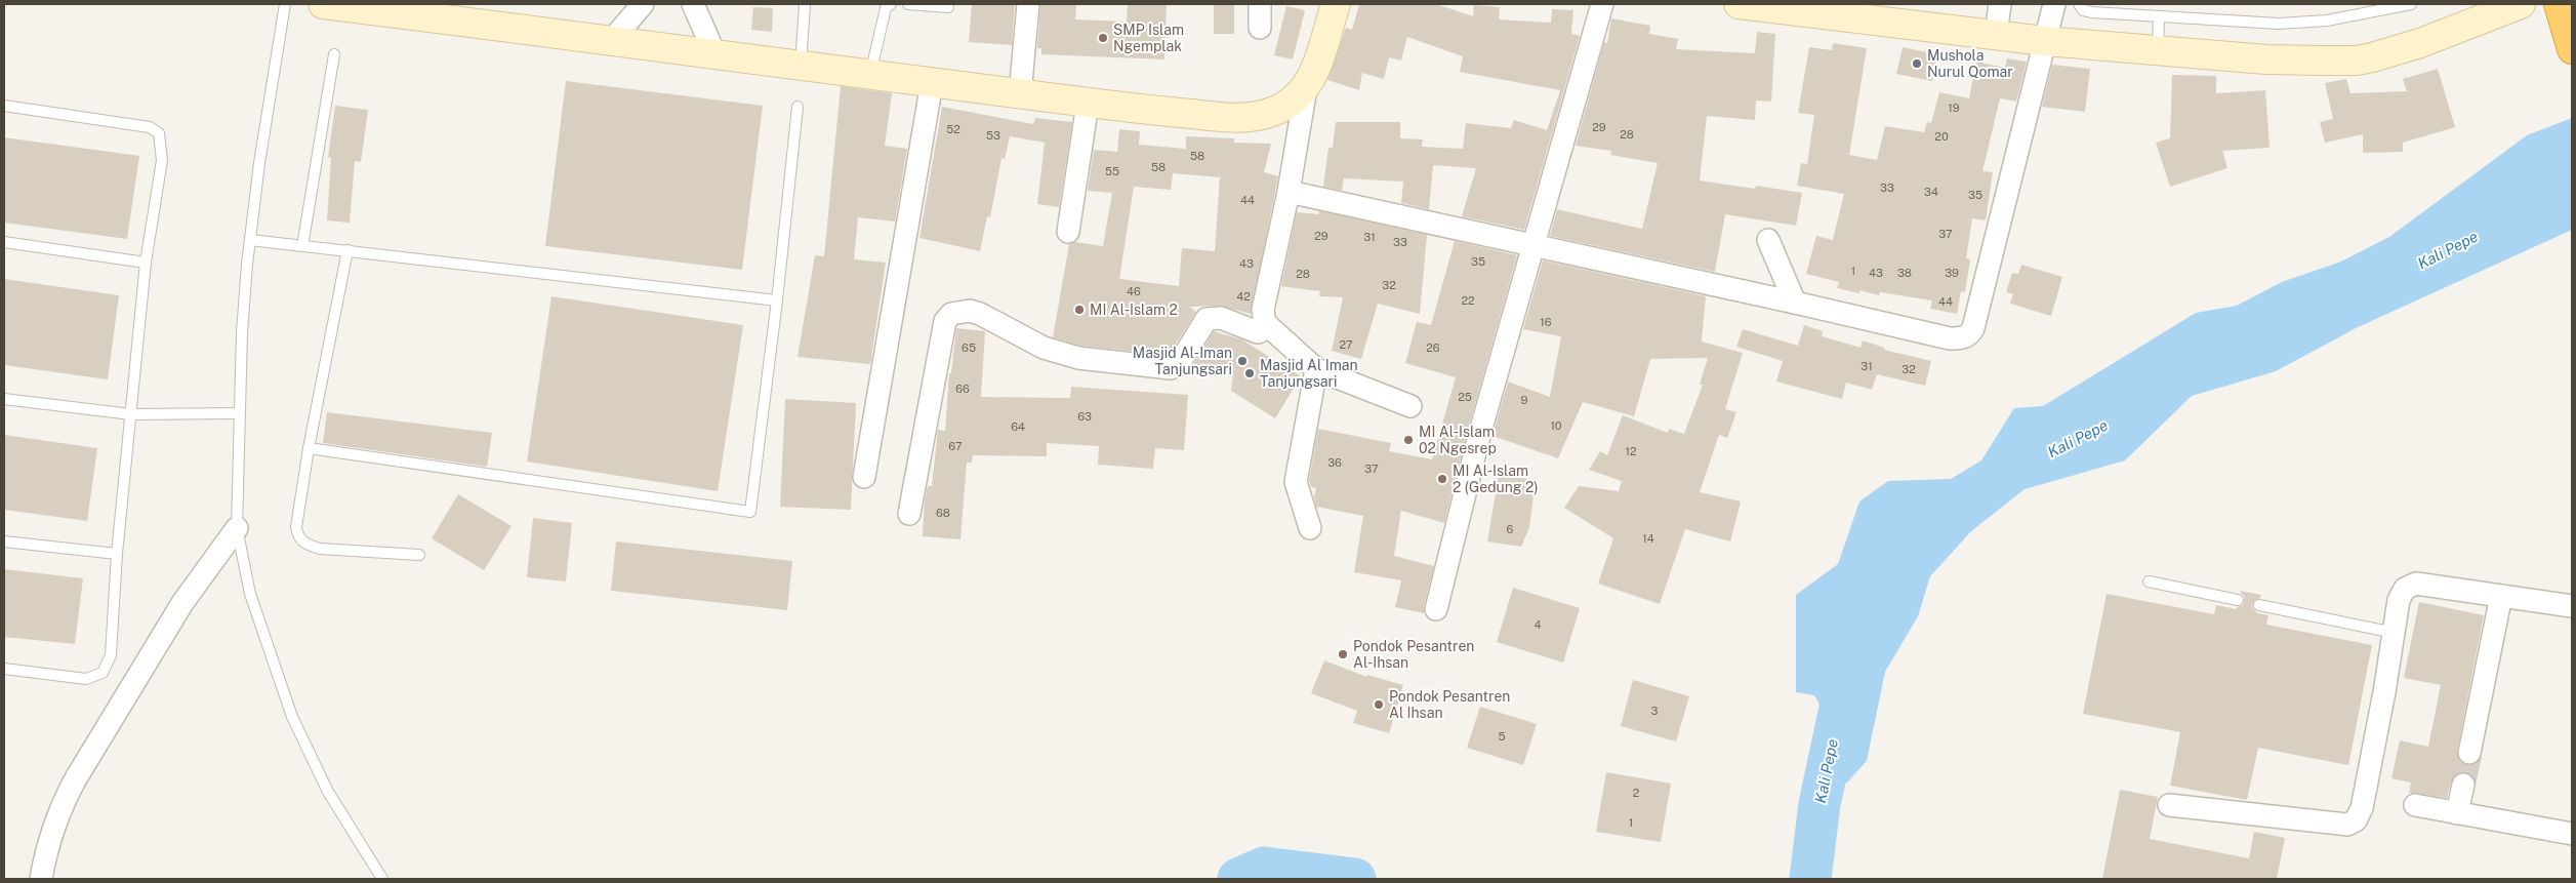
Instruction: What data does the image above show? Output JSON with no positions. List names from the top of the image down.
{
  "water": ["Kali Pepe"],
  "places": [
    "SMP Islam Ngemplak",
    "Mushola Nurul Qomar",
    "MI Al-Islam 2",
    "Masjid Al-Iman Tanjungsari",
    "Masjid Al Iman Tanjungsari",
    "MI Al-Islam 02 Ngesrep",
    "MI Al-Islam 2 (Gedung 2)",
    "Pondok Pesantren Al-Ihsan",
    "Pondok Pesantren Al Ihsan"
  ],
  "house_numbers": [
    "19",
    "29",
    "52",
    "28",
    "53",
    "20",
    "58",
    "58",
    "55",
    "33",
    "34",
    "35",
    "44",
    "37",
    "29",
    "31",
    "33",
    "35",
    "43",
    "1",
    "43",
    "38",
    "39",
    "28",
    "32",
    "46",
    "42",
    "22",
    "44",
    "16",
    "27",
    "65",
    "26",
    "31",
    "32",
    "66",
    "25",
    "9",
    "63",
    "10",
    "64",
    "67",
    "12",
    "36",
    "37",
    "68",
    "6",
    "14",
    "4",
    "3",
    "5",
    "2",
    "1"
  ]
}
